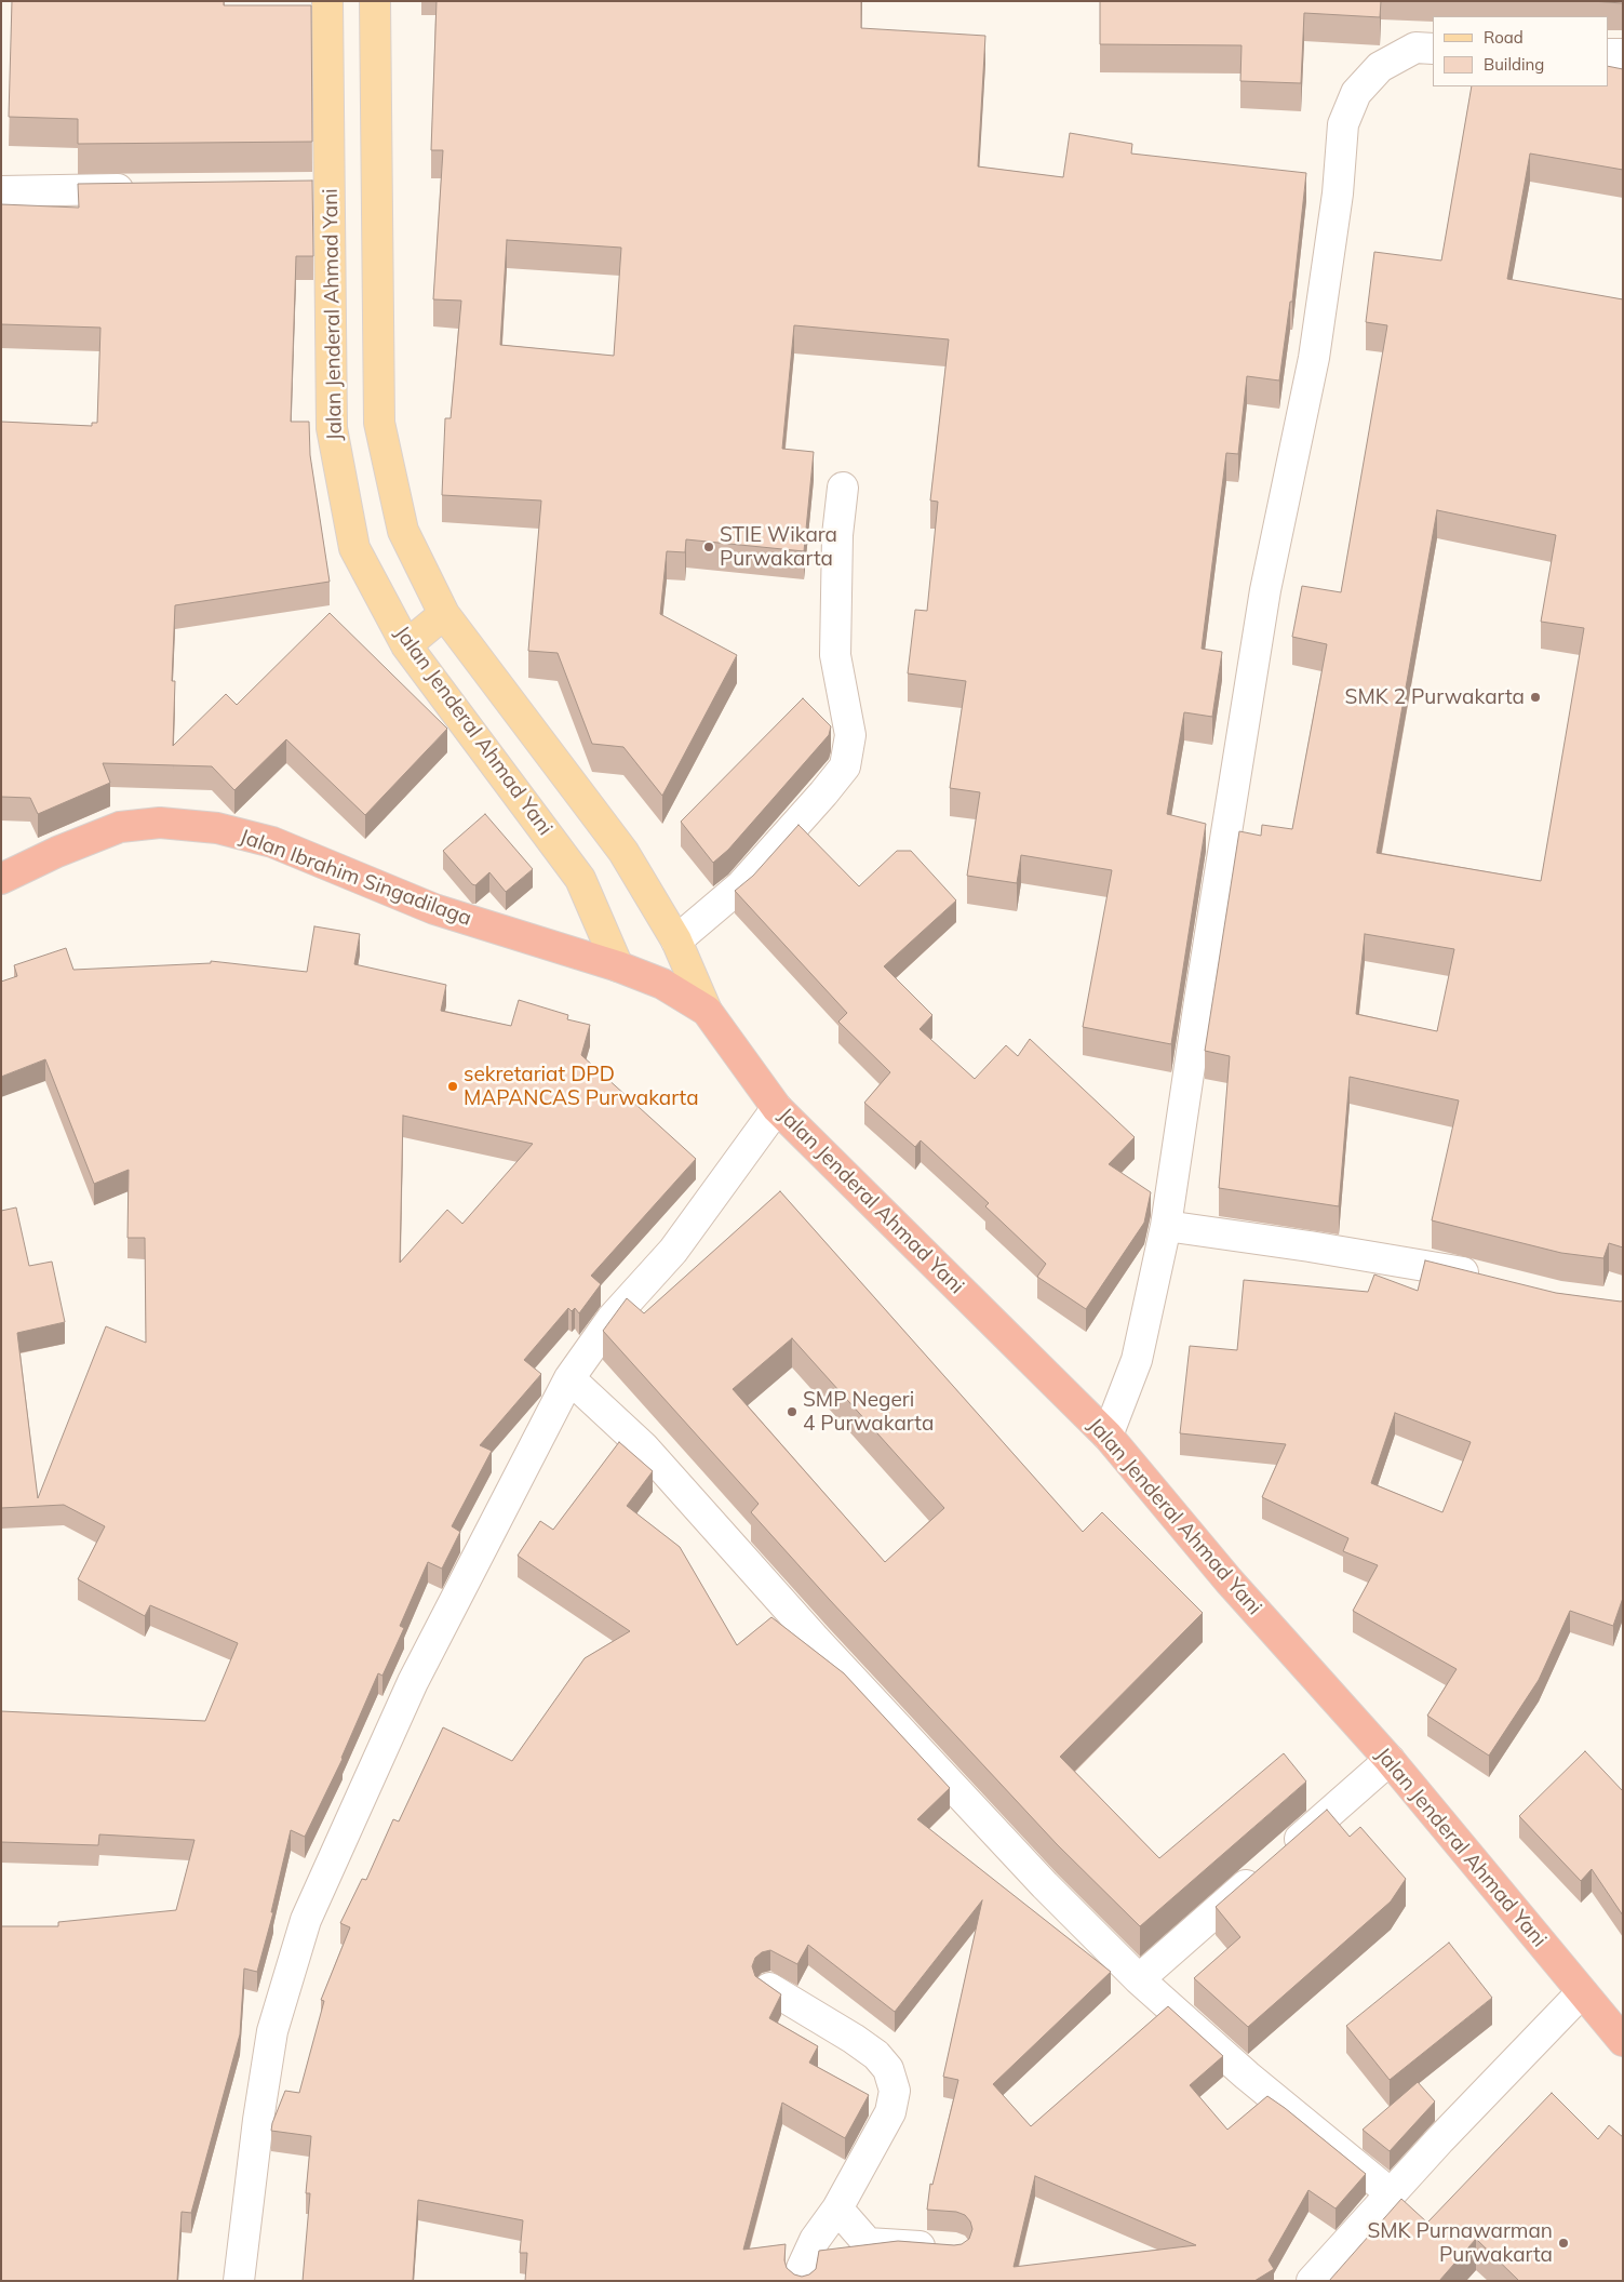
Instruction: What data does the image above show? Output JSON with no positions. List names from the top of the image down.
{
  "streets": {
    "highway": ["Jalan Jenderal Ahmad Yani", "Jalan Ibrahim Singadilaga"]
  },
  "crossings": [
    ["Jalan Jenderal Ahmad Yani", "Jalan Ibrahim Singadilaga"]
  ],
  "places": [
    "STIE Wikara Purwakarta",
    "SMK 2 Purwakarta",
    "sekretariat DPD MAPANCAS Purwakarta",
    "SMP Negeri 4 Purwakarta",
    "SMK Purnawarman Purwakarta"
  ],
  "legend": ["Road", "Building"]
}
